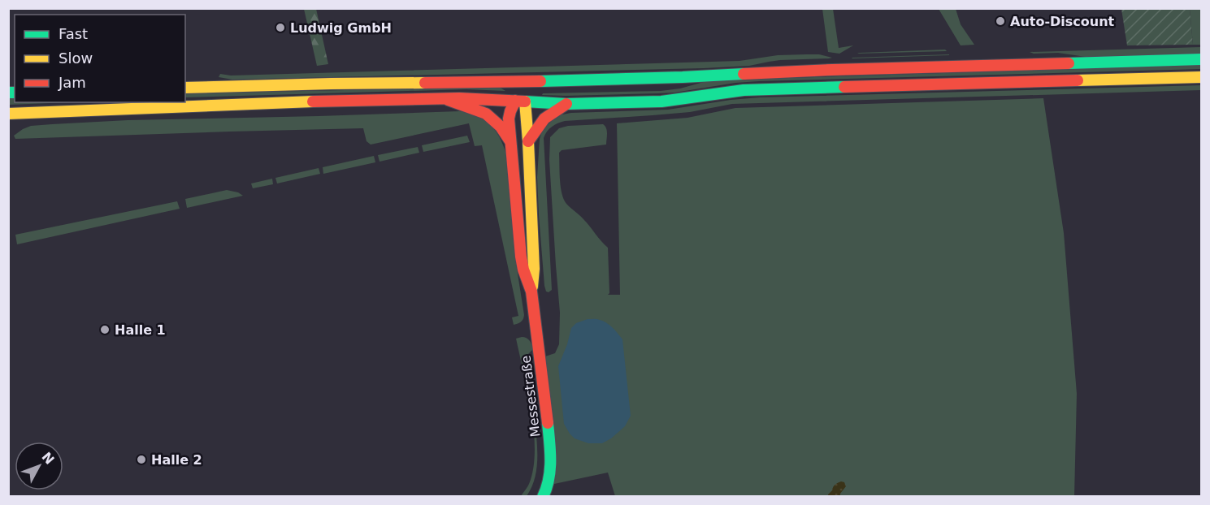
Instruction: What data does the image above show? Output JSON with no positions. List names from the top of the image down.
{
  "streets": {
    "main road": ["Messestraße"]
  },
  "places": [
    "Auto-Discount",
    "Ludwig GmbH",
    "Halle 1",
    "Halle 2"
  ],
  "legend": ["Fast", "Slow", "Jam"],
  "north": "top right"
}
